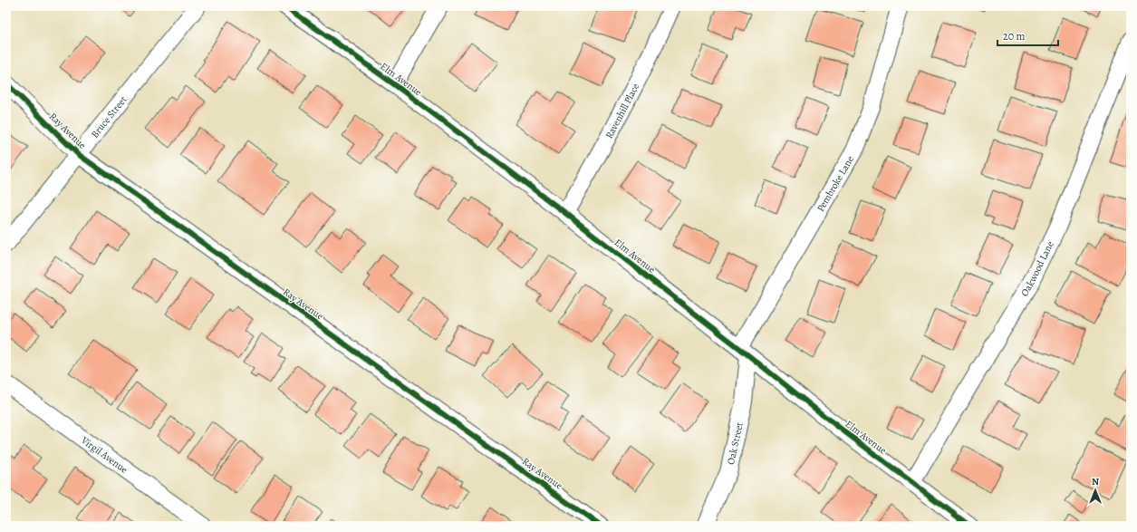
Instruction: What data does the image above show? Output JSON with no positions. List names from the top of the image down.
{
  "streets": {
    "street": [
      "Elm Avenue",
      "Ravenhill Place",
      "Bruce Street",
      "Ray Avenue",
      "Pembroke Lane",
      "Oakwood Lane",
      "Oak Street",
      "Virgil Avenue"
    ]
  },
  "crossings": [
    ["Elm Avenue", "Ravenhill Place"],
    ["Elm Avenue", "Pembroke Lane"],
    ["Elm Avenue", "Oakwood Lane"],
    ["Elm Avenue", "Oak Street"],
    ["Bruce Street", "Ray Avenue"],
    ["Pembroke Lane", "Oak Street"]
  ],
  "scale_bar": "20 m",
  "north": "top"
}
